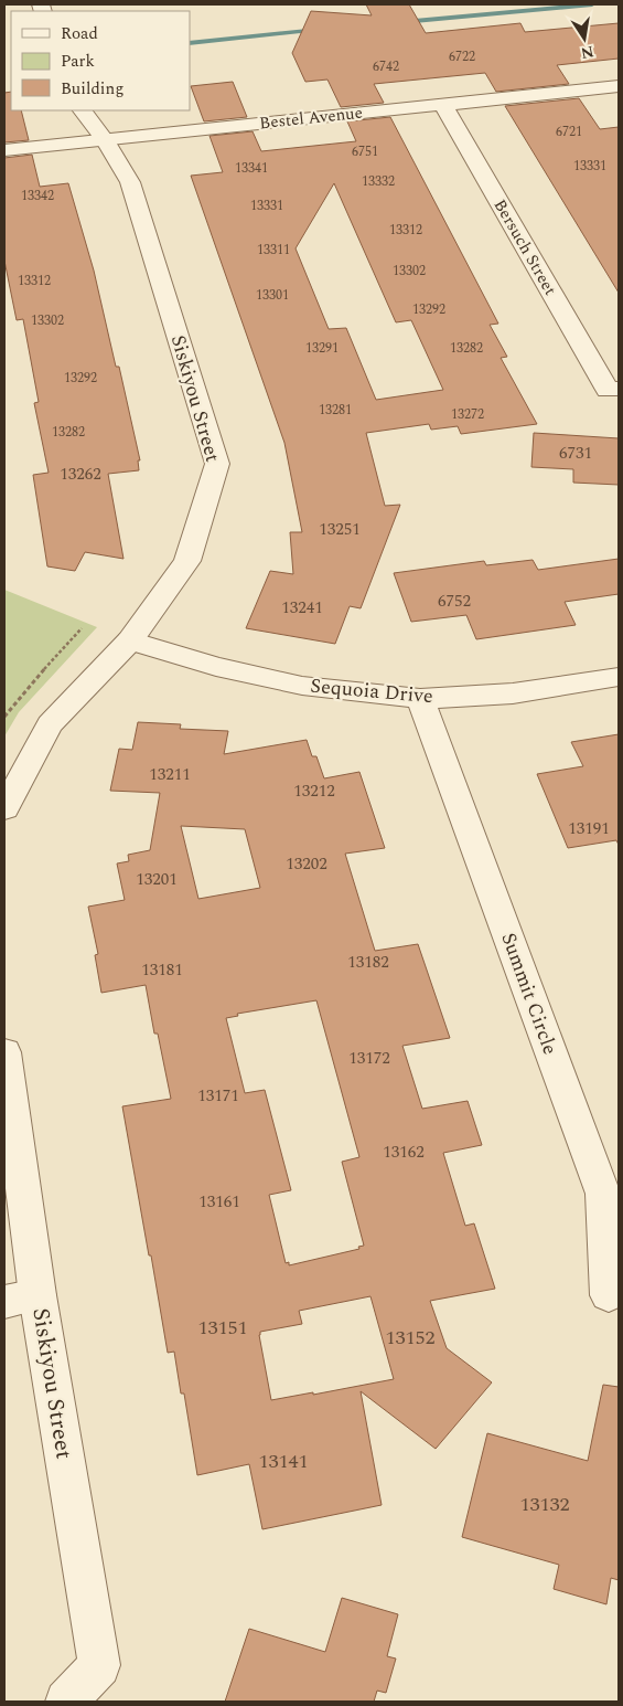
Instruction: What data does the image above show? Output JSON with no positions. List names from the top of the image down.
{
  "streets": {
    "street": [
      "Bestel Avenue",
      "Bersuch Street",
      "Siskiyou Street",
      "Sequoia Drive",
      "Summit Circle"
    ]
  },
  "crossings": [
    ["Bestel Avenue", "Bersuch Street"],
    ["Bestel Avenue", "Siskiyou Street"],
    ["Siskiyou Street", "Sequoia Drive"],
    ["Sequoia Drive", "Summit Circle"]
  ],
  "house_numbers": [
    "6722",
    "6742",
    "6721",
    "6751",
    "13331",
    "13341",
    "13332",
    "13342",
    "13331",
    "13312",
    "13311",
    "13302",
    "13312",
    "13301",
    "13292",
    "13302",
    "13291",
    "13282",
    "13292",
    "13281",
    "13272",
    "13282",
    "6731",
    "13262",
    "13251",
    "6752",
    "13241",
    "13211",
    "13212",
    "13191",
    "13202",
    "13201",
    "13182",
    "13181",
    "13172",
    "13171",
    "13162",
    "13161",
    "13151",
    "13152",
    "13141",
    "13132"
  ],
  "legend": ["Road", "Park", "Building"],
  "north": "bottom"
}
